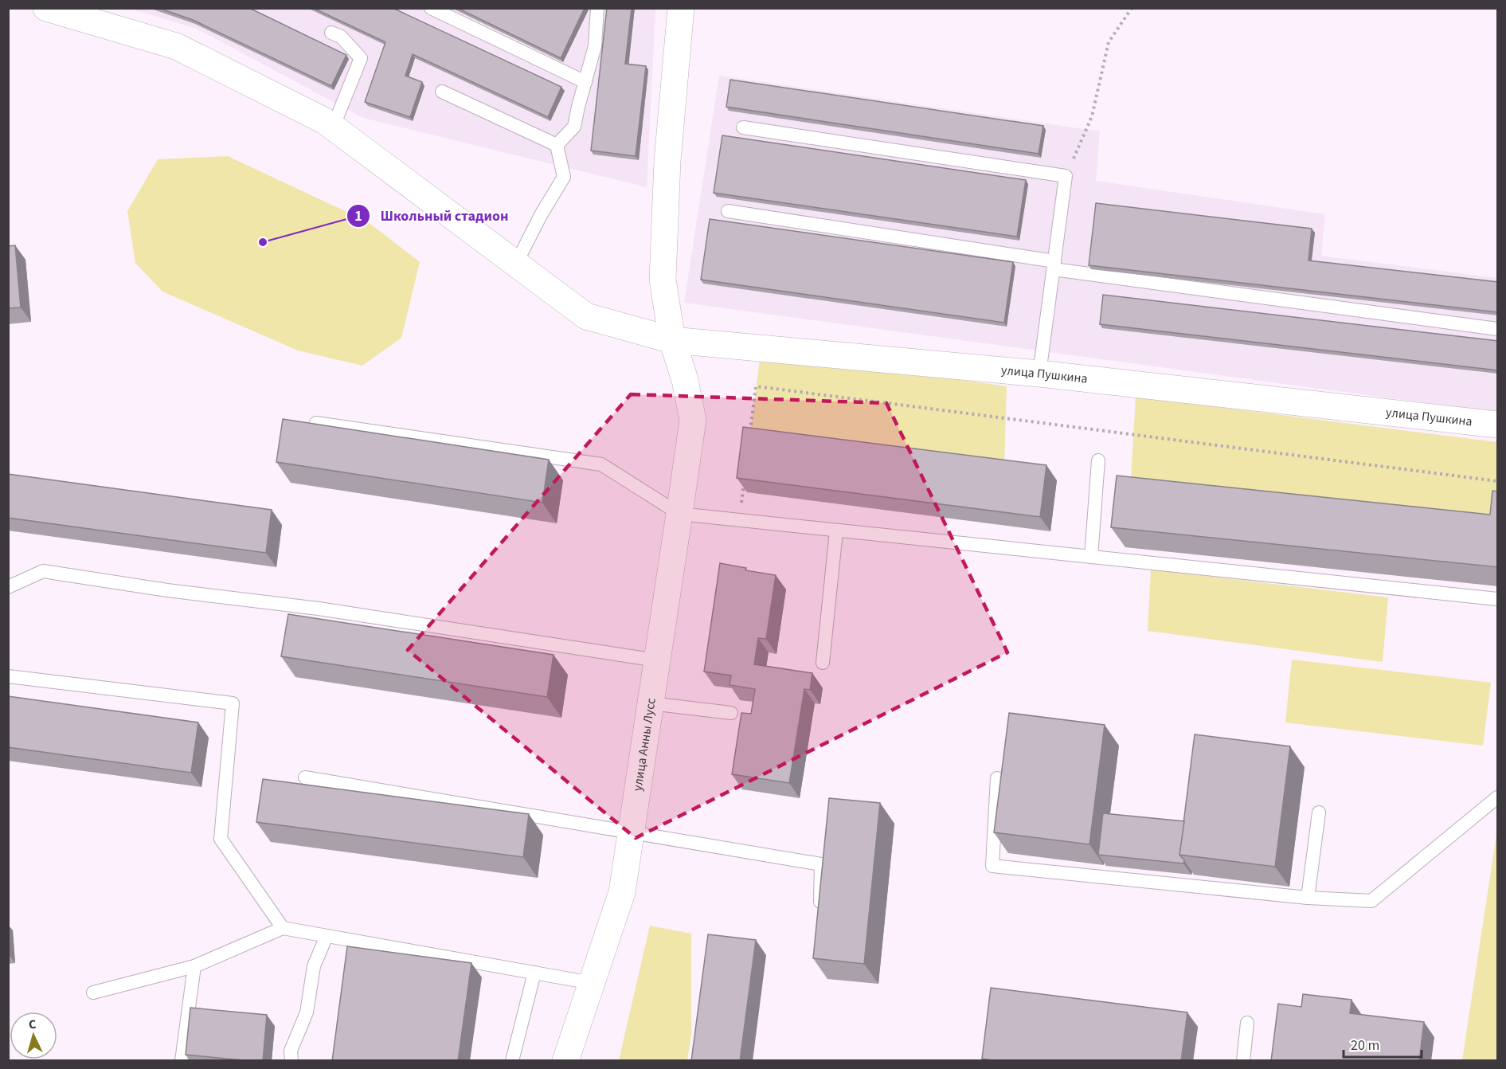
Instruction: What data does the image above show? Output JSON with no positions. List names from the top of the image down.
{
  "streets": {
    "street": ["улица Пушкина", "улица Анны Лусс"]
  },
  "crossings": [
    ["улица Пушкина", "улица Анны Лусс"]
  ],
  "places": ["Школьный стадион"],
  "scale_bar": "20 m",
  "north": "top"
}
